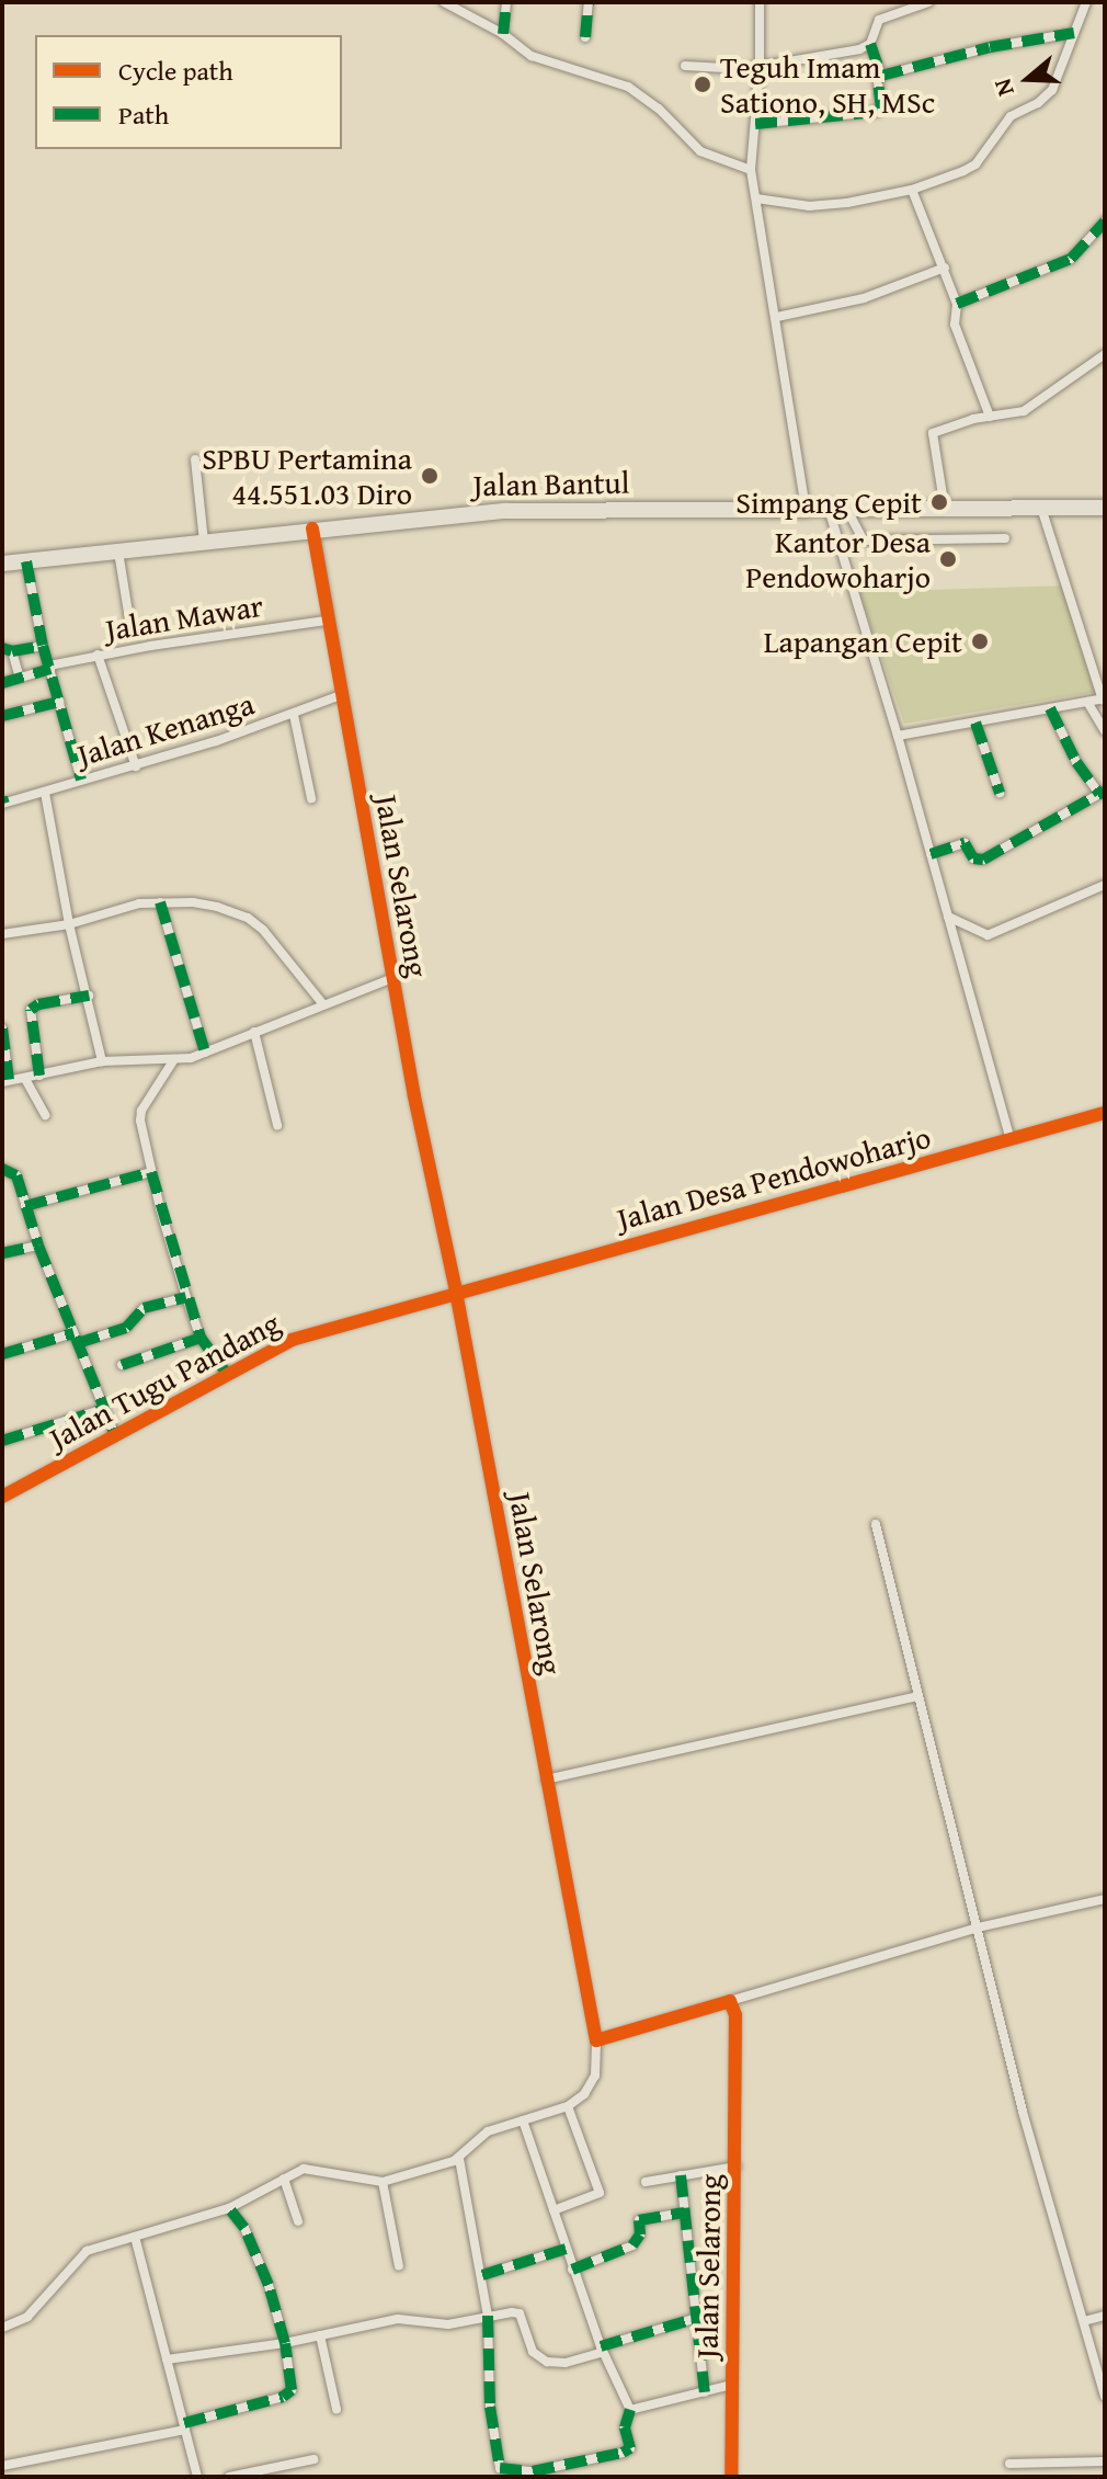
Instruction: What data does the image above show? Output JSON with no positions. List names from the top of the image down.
{
  "streets": {
    "main road": ["Jalan Bantul"],
    "street": [
      "Jalan Mawar",
      "Jalan Kenanga",
      "Jalan Selarong",
      "Jalan Desa Pendowoharjo",
      "Jalan Tugu Pandang"
    ]
  },
  "crossings": [
    ["Jalan Bantul", "Jalan Selarong"],
    ["Jalan Mawar", "Jalan Selarong"],
    ["Jalan Kenanga", "Jalan Selarong"],
    ["Jalan Selarong", "Jalan Desa Pendowoharjo"],
    ["Jalan Selarong", "Jalan Tugu Pandang"],
    ["Jalan Desa Pendowoharjo", "Jalan Tugu Pandang"]
  ],
  "places": [
    "Teguh Imam Sationo, SH, MSc",
    "SPBU Pertamina 44.551.03 Diro",
    "Simpang Cepit",
    "Kantor Desa Pendowoharjo",
    "Lapangan Cepit"
  ],
  "legend": ["Cycle path", "Path"],
  "north": "left"
}
